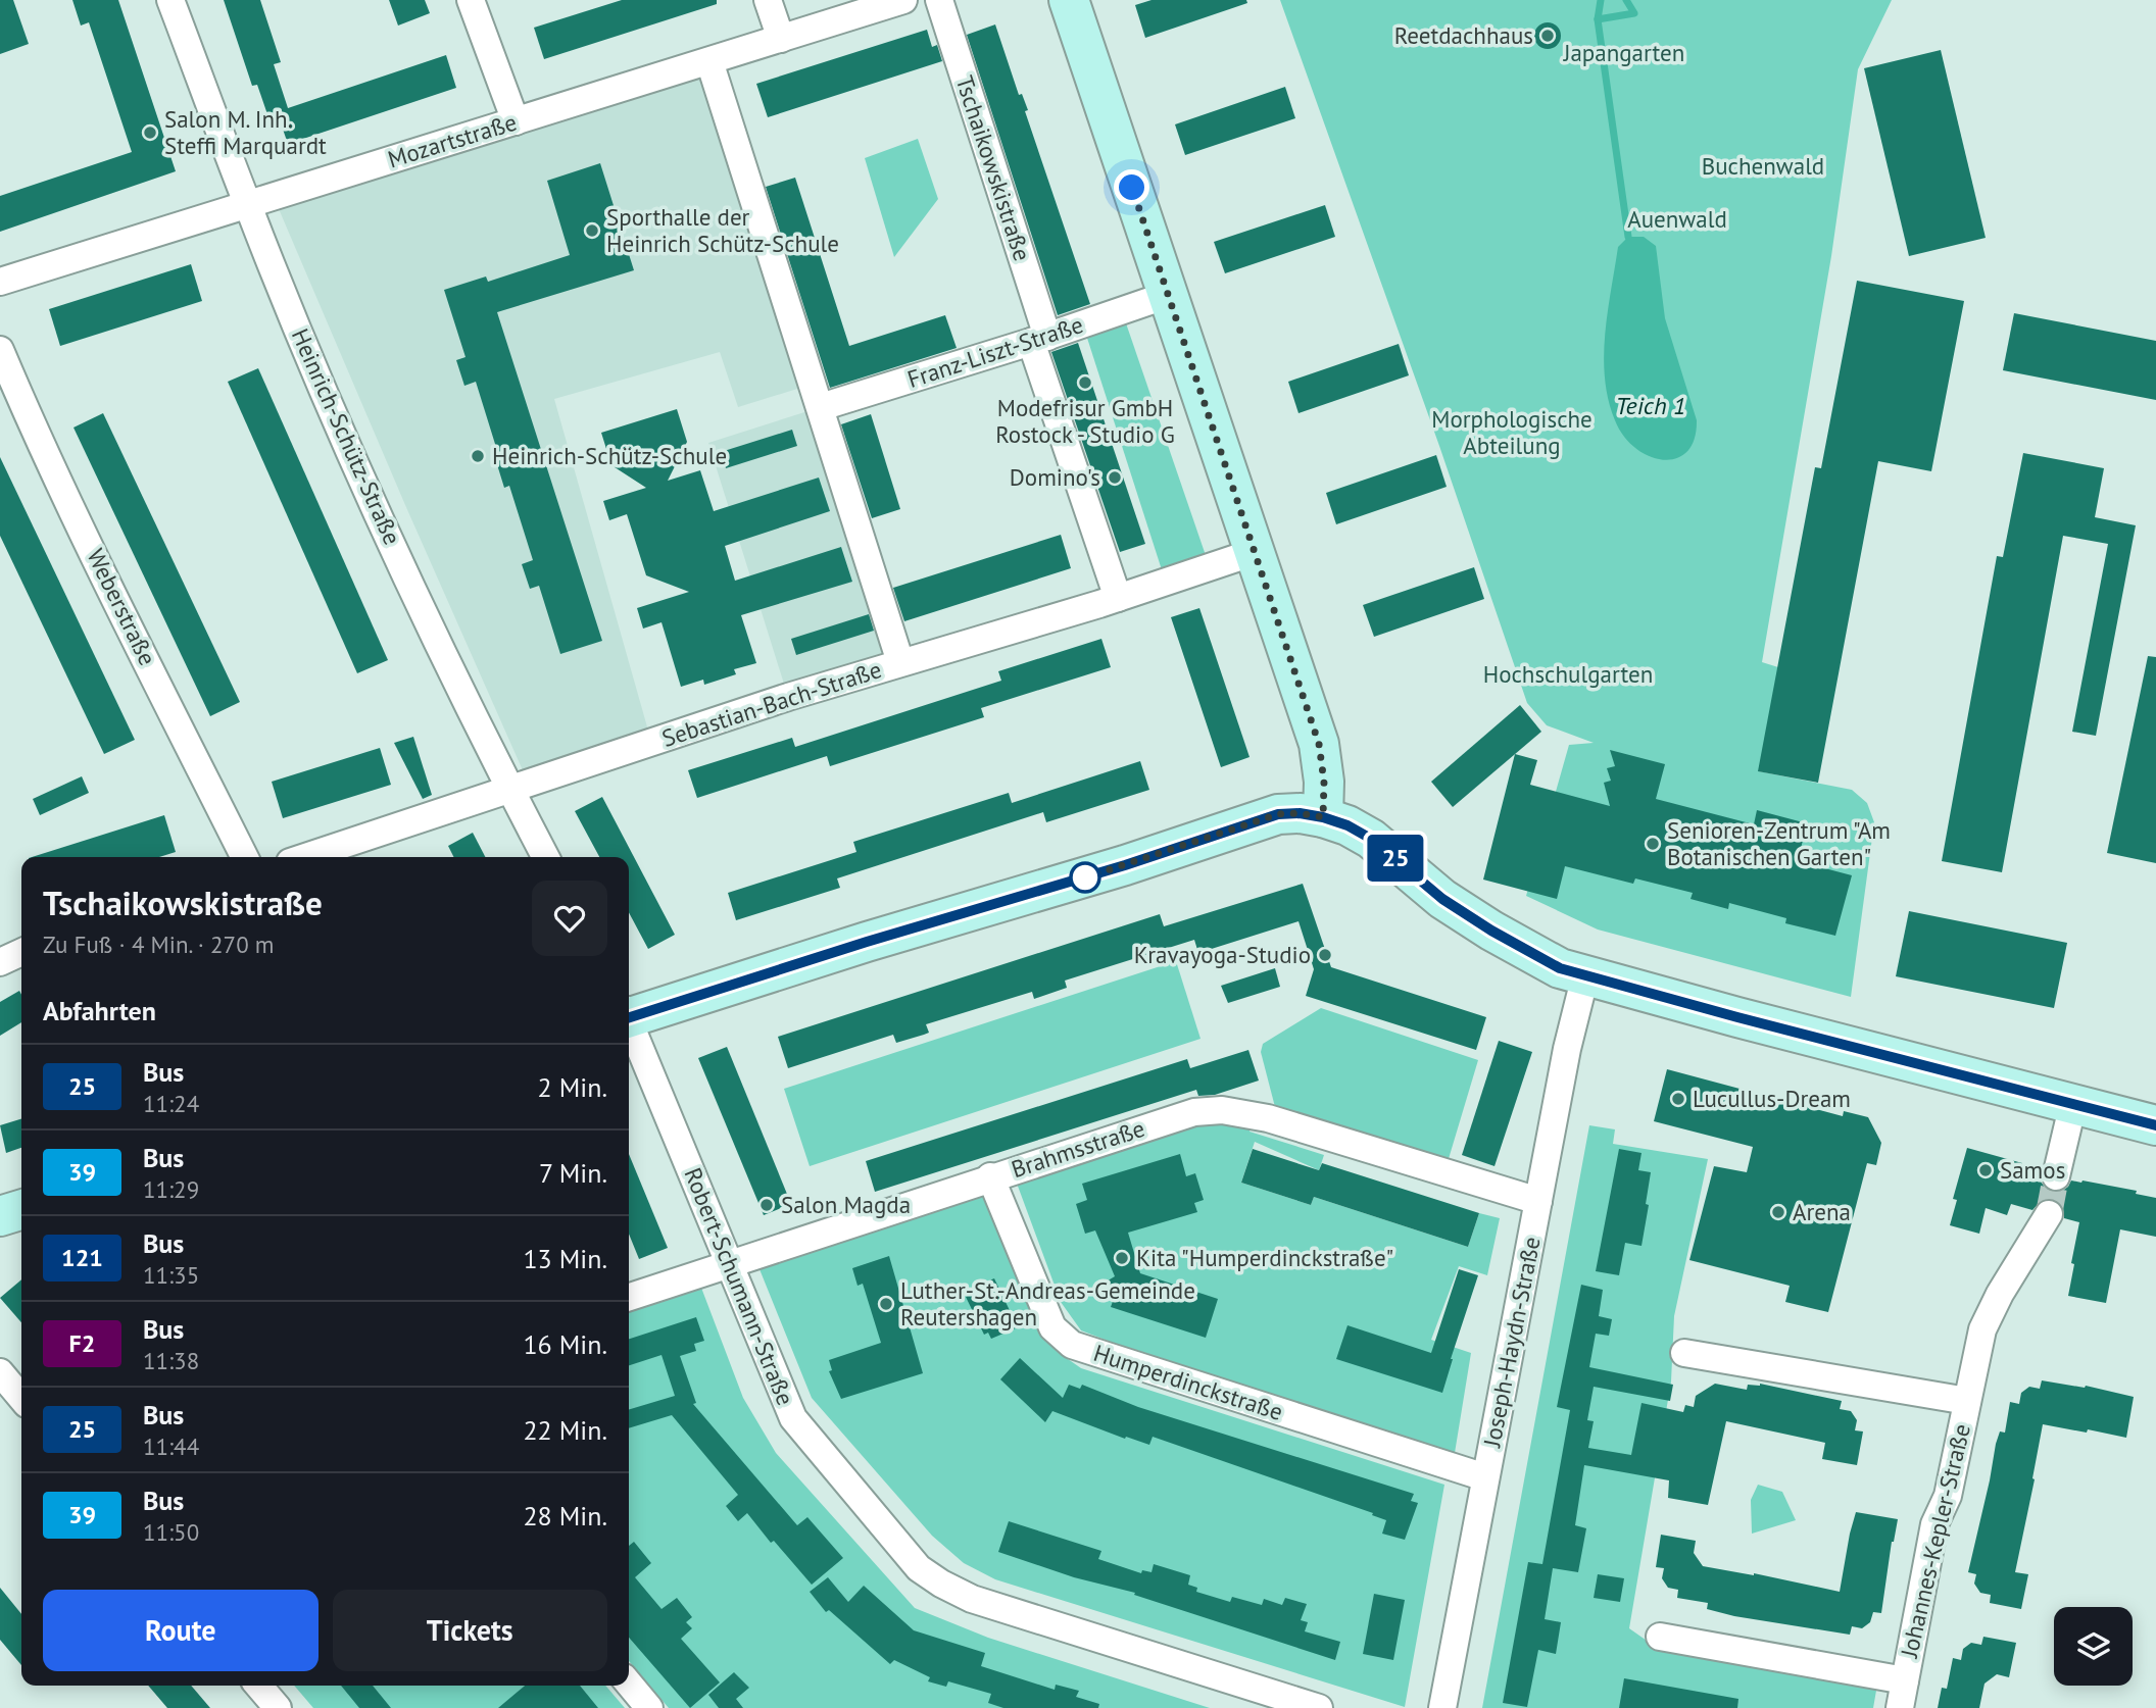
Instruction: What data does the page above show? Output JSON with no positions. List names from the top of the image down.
{
  "streets": {
    "street": [
      "Mozartstraße",
      "Tschaikowskistraße",
      "Franz-Liszt-Straße",
      "Heinrich-Schütz-Straße",
      "Weberstraße",
      "Sebastian-Bach-Straße",
      "Brahmsstraße",
      "Robert-Schumann-Straße",
      "Joseph-Haydn-Straße",
      "Humperdinckstraße",
      "Johannes-Kepler-Straße"
    ]
  },
  "crossings": [
    ["Mozartstraße", "Heinrich-Schütz-Straße"],
    ["Tschaikowskistraße", "Franz-Liszt-Straße"],
    ["Tschaikowskistraße", "Sebastian-Bach-Straße"],
    ["Heinrich-Schütz-Straße", "Sebastian-Bach-Straße"],
    ["Brahmsstraße", "Robert-Schumann-Straße"],
    ["Brahmsstraße", "Joseph-Haydn-Straße"],
    ["Brahmsstraße", "Humperdinckstraße"],
    ["Joseph-Haydn-Straße", "Humperdinckstraße"]
  ],
  "water": ["Teich 1"],
  "parks": [
    "Japangarten",
    "Buchenwald",
    "Auenwald",
    "Morphologische Abteilung",
    "Hochschulgarten"
  ],
  "places": [
    "Reetdachhaus",
    "Salon M. Inh. Steffi Marquardt",
    "Sporthalle der Heinrich Schütz-Schule",
    "Modefrisur GmbH Rostock - Studio G",
    "Heinrich-Schütz-Schule",
    "Domino's",
    "Senioren-Zentrum \"Am Botanischen Garten\"",
    "Kravayoga-Studio",
    "Lucullus-Dream",
    "Samos",
    "Salon Magda",
    "Arena",
    "Kita \"Humperdinckstraße\"",
    "Luther-St.-Andreas-Gemeinde Reutershagen"
  ],
  "lines": ["bus line 25"],
  "page": {
    "on_map": "25",
    "heading": [
      ["Tschaikowskistraße", "Zu Fuß · 4 Min. · 270 m"],
      "Abfahrten"
    ],
    "list": [
      {
        "mark": "25",
        "name": "Bus",
        "note": "11:24",
        "value": "2 Min."
      },
      {
        "mark": "39",
        "name": "Bus",
        "note": "11:29",
        "value": "7 Min."
      },
      {
        "mark": "121",
        "name": "Bus",
        "note": "11:35",
        "value": "13 Min."
      },
      {
        "mark": "F2",
        "name": "Bus",
        "note": "11:38",
        "value": "16 Min."
      },
      {
        "mark": "25",
        "name": "Bus",
        "note": "11:44",
        "value": "22 Min."
      },
      {
        "mark": "39",
        "name": "Bus",
        "note": "11:50",
        "value": "28 Min."
      }
    ],
    "buttons": ["Route", "Tickets"]
  }
}
